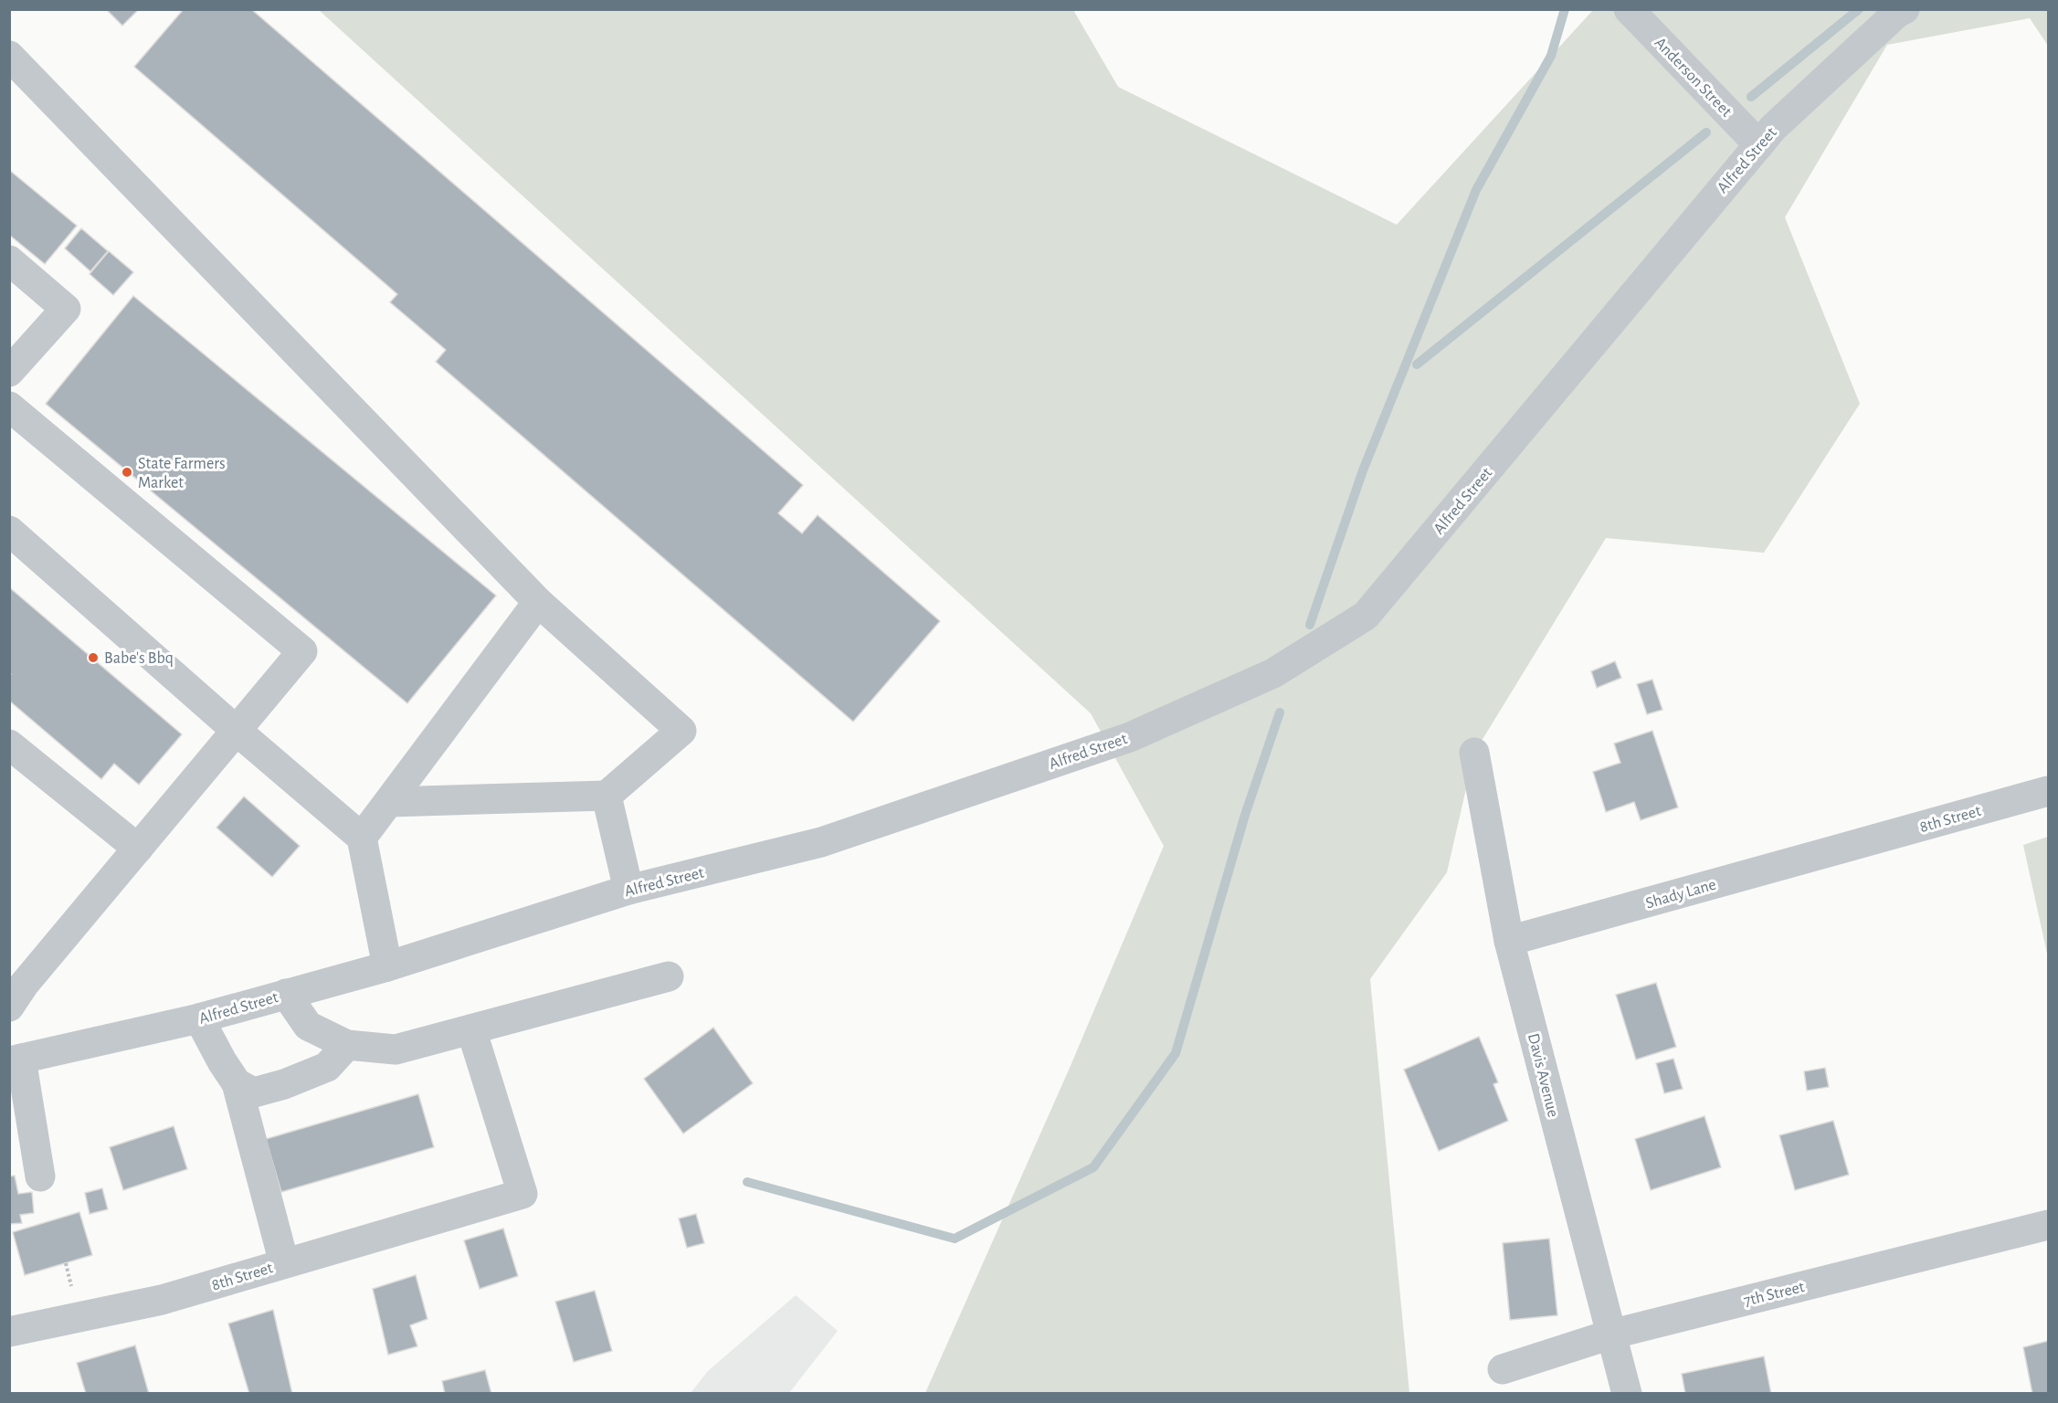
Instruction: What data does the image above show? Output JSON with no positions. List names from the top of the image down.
{
  "streets": {
    "street": [
      "Anderson Street",
      "Alfred Street",
      "8th Street",
      "Shady Lane",
      "Davis Avenue",
      "7th Street"
    ]
  },
  "crossings": [
    ["Anderson Street", "Alfred Street"],
    ["8th Street", "Shady Lane"],
    ["Shady Lane", "Davis Avenue"],
    ["Davis Avenue", "7th Street"]
  ],
  "places": ["State Farmers Market", "Babe's Bbq"]
}
